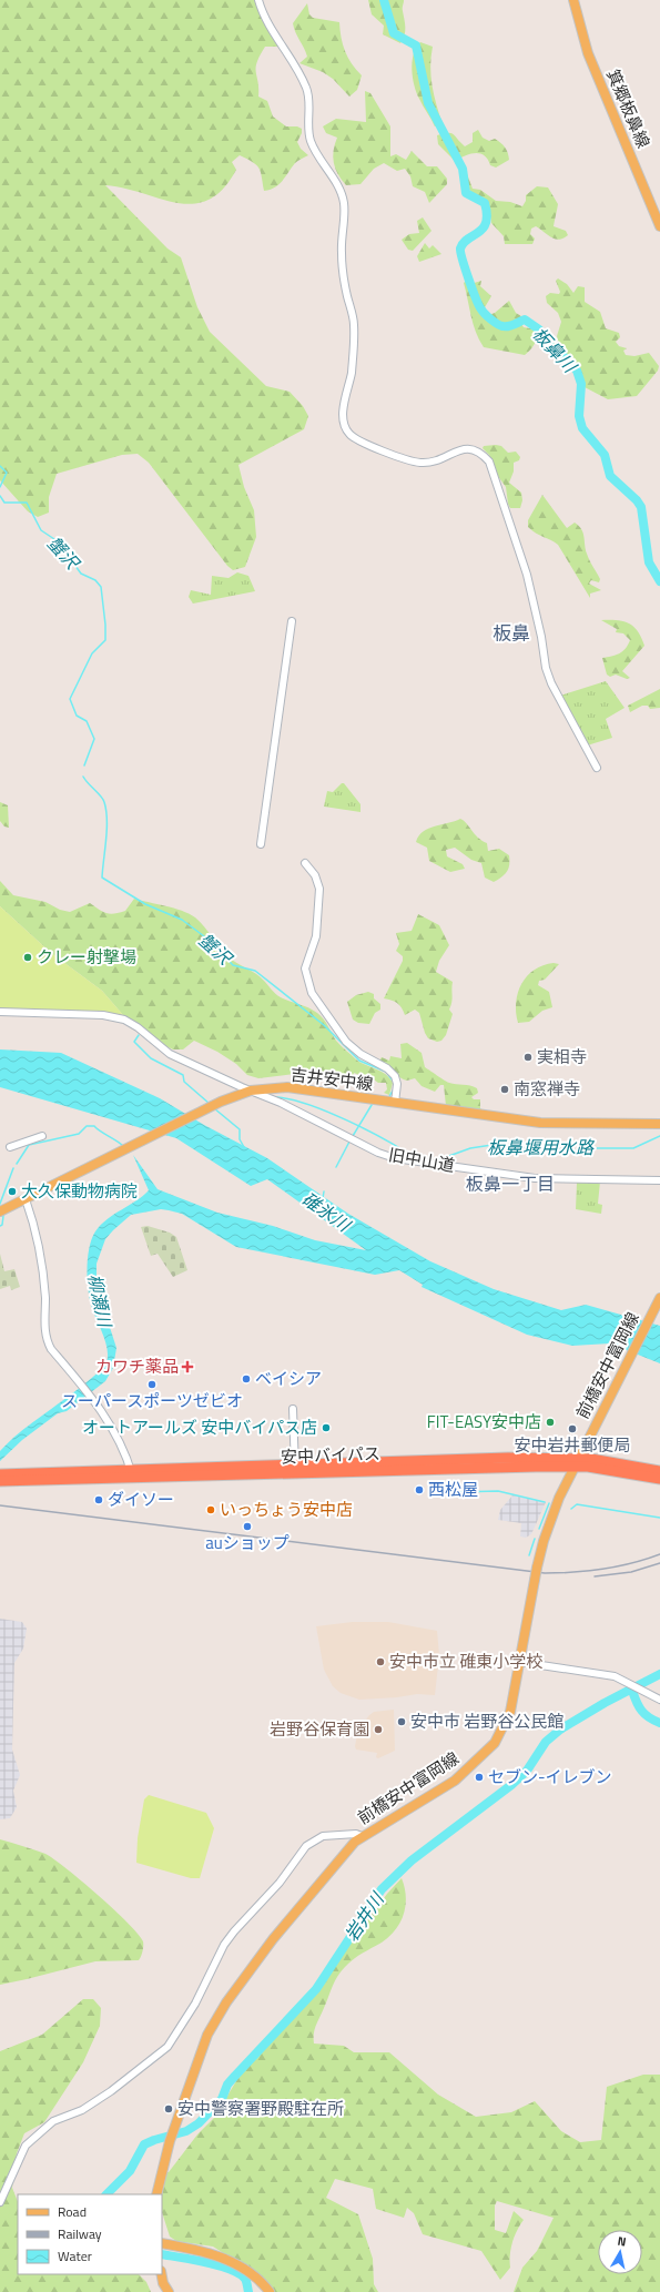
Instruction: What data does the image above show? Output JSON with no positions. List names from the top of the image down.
{
  "streets": {
    "highway": ["安中バイパス"],
    "main road": ["箕郷板鼻線", "吉井安中線", "前橋安中富岡線"],
    "street": ["旧中山道"]
  },
  "crossings": [
    ["吉井安中線", "旧中山道"],
    ["前橋安中富岡線", "安中バイパス"]
  ],
  "districts": ["板鼻", "板鼻一丁目"],
  "water": [
    "板鼻川",
    "蟹沢",
    "板鼻堰用水路",
    "碓氷川",
    "柳瀬川",
    "岩井川"
  ],
  "places": {
    "other": [
      "クレー射撃場",
      "実相寺",
      "南窓禅寺",
      "大久保動物病院",
      "ベイシア",
      "スーパースポーツゼビオ",
      "FIT-EASY安中店",
      "オートアールズ 安中バイパス店",
      "安中岩井郵便局",
      "西松屋",
      "ダイソー",
      "いっちょう安中店",
      "auショップ",
      "安中市立 碓東小学校",
      "安中市 岩野谷公民館",
      "岩野谷保育園",
      "セブン-イレブン",
      "安中警察署野殿駐在所"
    ],
    "health": ["カワチ薬品"]
  },
  "legend": ["Road", "Railway", "Water"],
  "north": "top"
}
